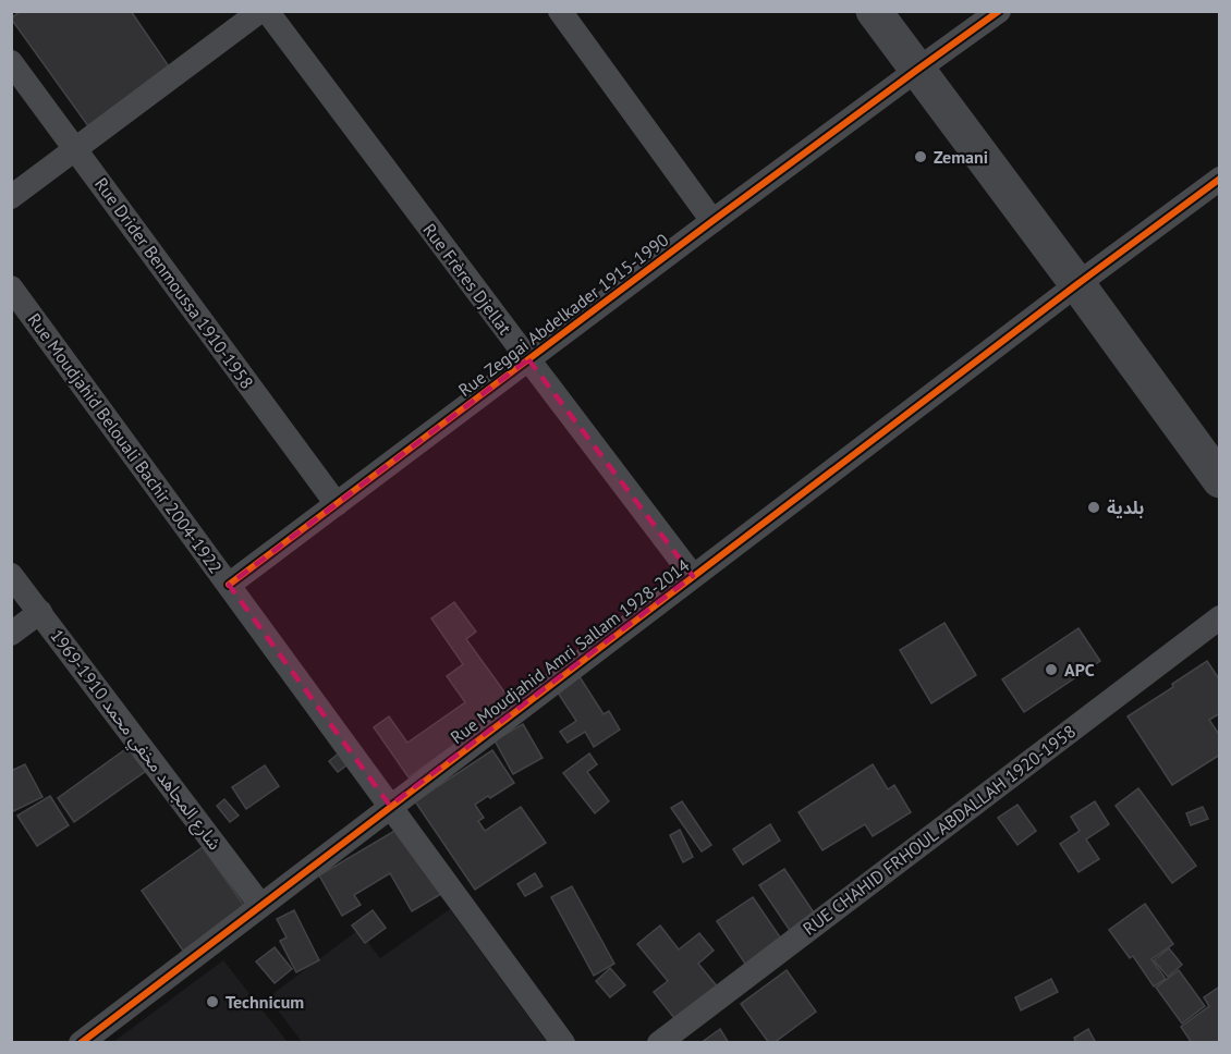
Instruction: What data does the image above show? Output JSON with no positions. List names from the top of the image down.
{
  "streets": {
    "street": [
      "Rue Frères Djellat",
      "Rue Drider Benmoussa 1910-1958",
      "Rue Zeggai Abdelkader 1915-1990",
      "Rue Moudjahid Belouali Bachir 2004-1922",
      "Rue Moudjahid Amri Sallam 1928-2014",
      "شارع المجاهد مخفي محمد 1910-1969",
      "RUE CHAHID FRHOUL ABDALLAH 1920-1958"
    ]
  },
  "crossings": [
    ["Rue Frères Djellat", "Rue Zeggai Abdelkader 1915-1990"],
    ["Rue Frères Djellat", "Rue Moudjahid Amri Sallam 1928-2014"],
    ["Rue Drider Benmoussa 1910-1958", "Rue Zeggai Abdelkader 1915-1990"],
    ["Rue Zeggai Abdelkader 1915-1990", "Rue Moudjahid Belouali Bachir 2004-1922"],
    ["Rue Moudjahid Belouali Bachir 2004-1922", "Rue Moudjahid Amri Sallam 1928-2014"],
    ["Rue Moudjahid Amri Sallam 1928-2014", "شارع المجاهد مخفي محمد 1910-1969"]
  ],
  "places": [
    "Zemani",
    "بلدية",
    "APC",
    "Technicum"
  ]
}
